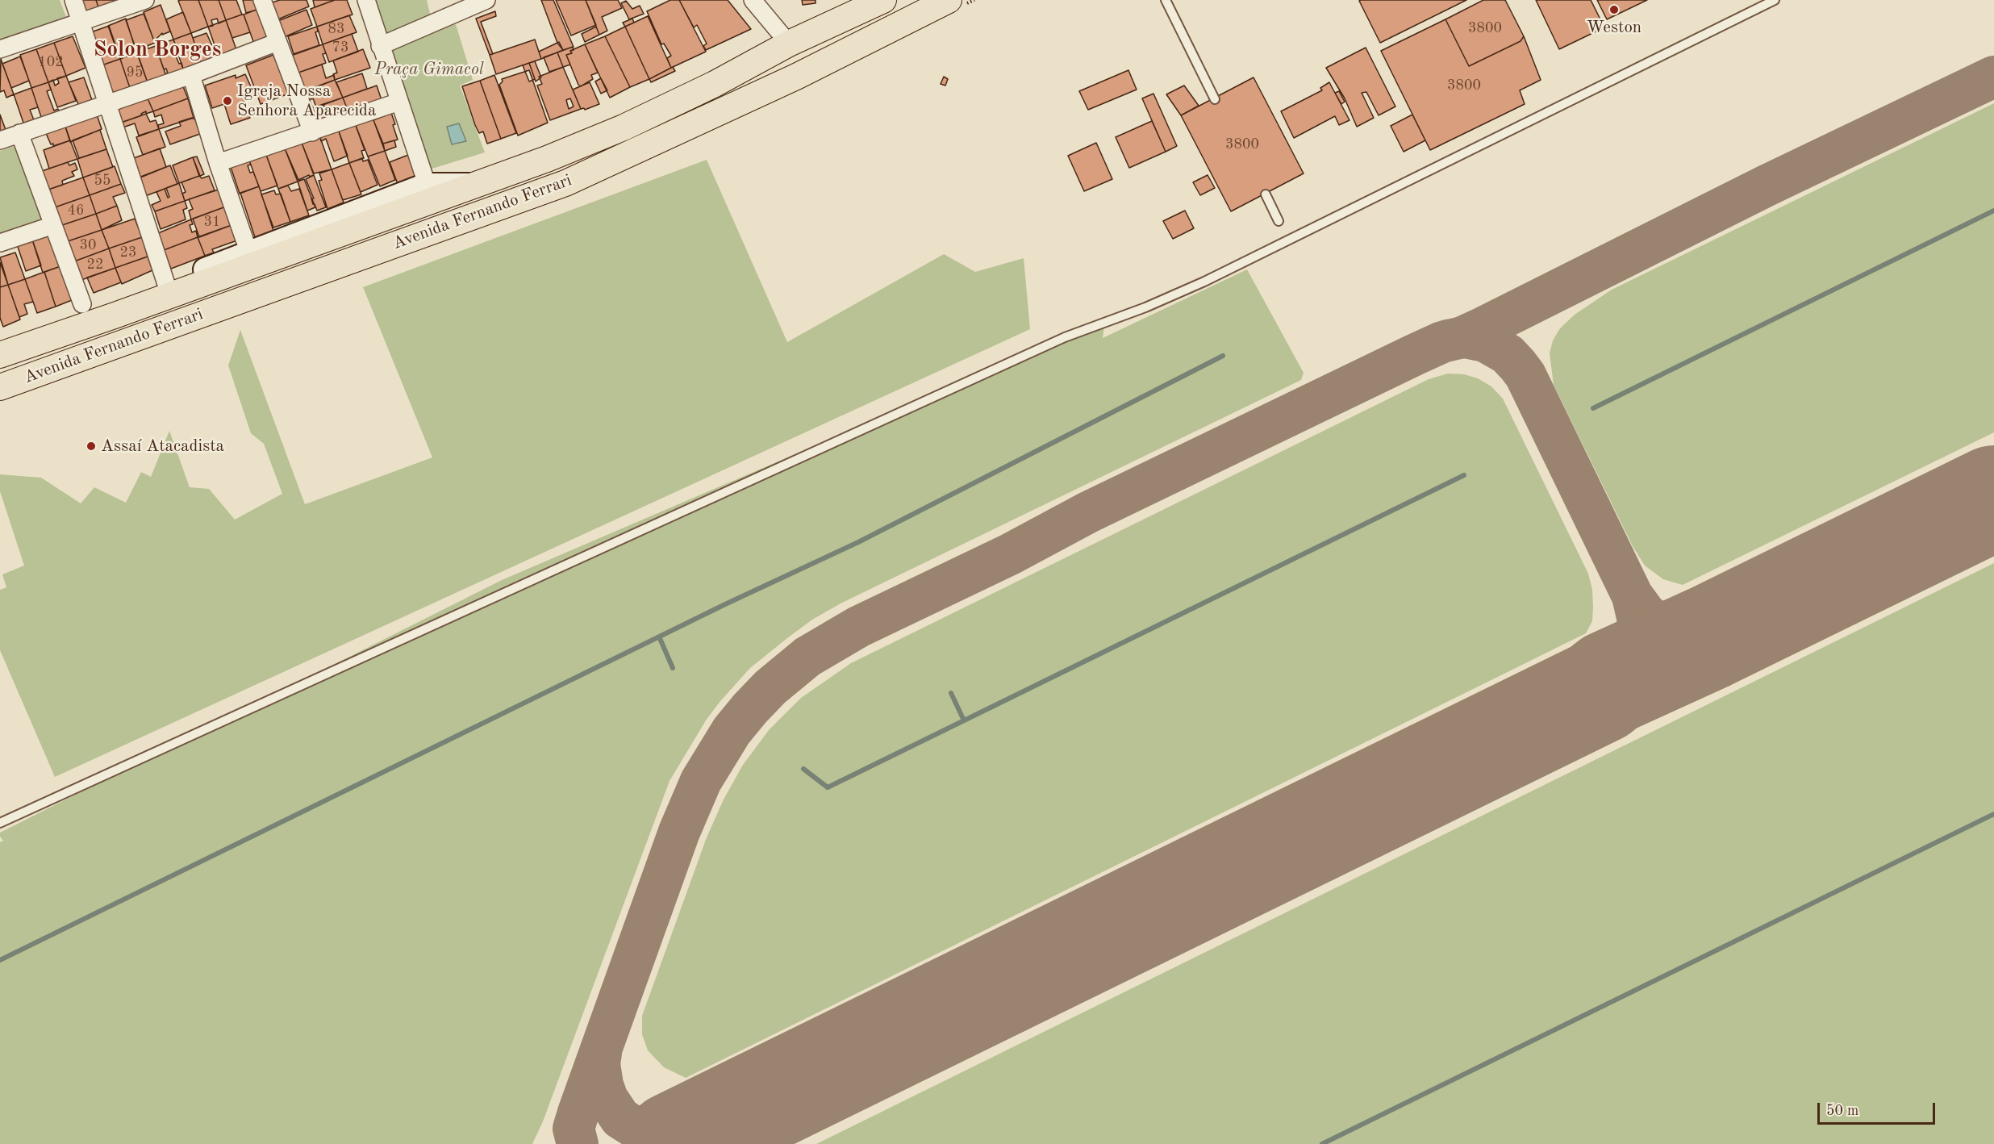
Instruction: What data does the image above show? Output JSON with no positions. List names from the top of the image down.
{
  "streets": {
    "main road": ["Avenida Fernando Ferrari"]
  },
  "districts": ["Solon Borges"],
  "parks": ["Praça Gimacol"],
  "places": ["Weston", "Igreja Nossa Senhora Aparecida", "Assaí Atacadista"],
  "house_numbers": [
    "3800",
    "83",
    "73",
    "102",
    "95",
    "3800",
    "3800",
    "55",
    "46",
    "31",
    "30",
    "23",
    "22"
  ],
  "scale_bar": "50 m"
}
